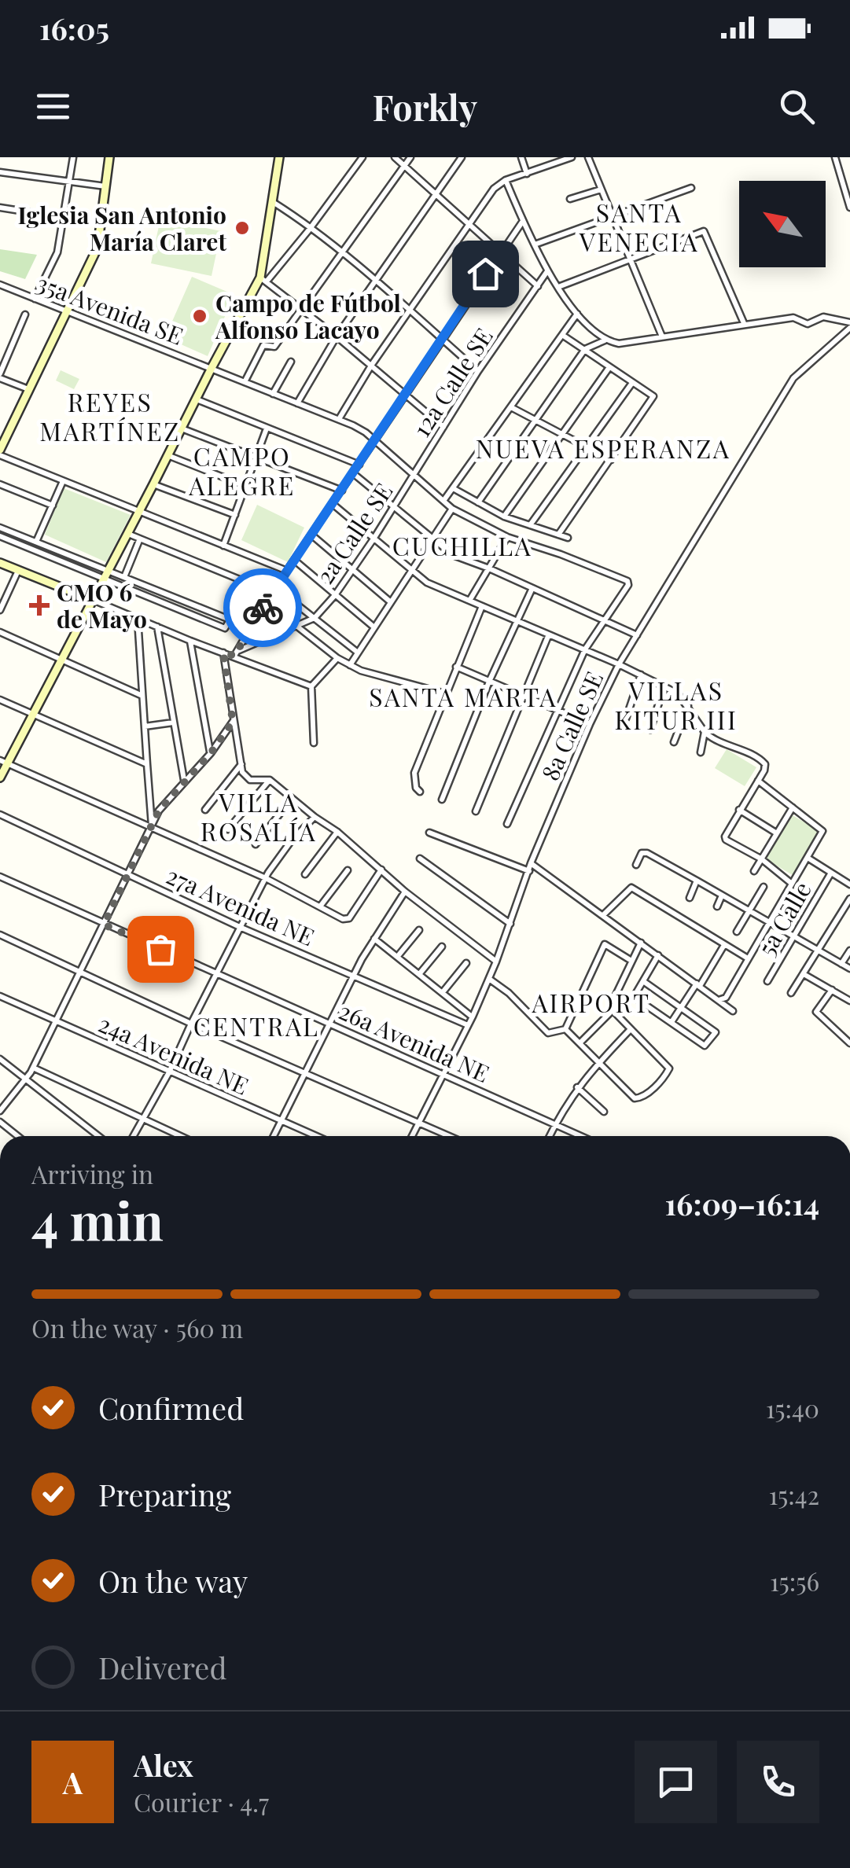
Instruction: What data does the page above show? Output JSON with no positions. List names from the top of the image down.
{
  "streets": {
    "street": [
      "35a Avenida SE",
      "12a Calle SE",
      "2a Calle SE",
      "8a Calle SE",
      "27a Avenida NE",
      "5a Calle",
      "26a Avenida NE",
      "24a Avenida NE"
    ]
  },
  "crossings": [
    ["35a Avenida SE", "12a Calle SE"],
    ["35a Avenida SE", "2a Calle SE"],
    ["12a Calle SE", "2a Calle SE"],
    ["8a Calle SE", "27a Avenida NE"],
    ["8a Calle SE", "26a Avenida NE"]
  ],
  "districts": [
    "SANTA VENECIA",
    "REYES MARTÍNEZ",
    "NUEVA ESPERANZA",
    "CAMPO ALEGRE",
    "CUCHILLA",
    "VILLAS KITUR III",
    "SANTA MARTA",
    "VILLA ROSALÍA",
    "AIRPORT",
    "CENTRAL"
  ],
  "places": {
    "other": ["Iglesia San Antonio María Claret", "Campo de Fútbol Alfonso Lacayo"],
    "health": ["CMO 6 de Mayo"]
  },
  "north": "top left",
  "page": {
    "status": "16:05",
    "header": "Forkly",
    "heading": ["4 min", "Arriving in", "16:09–16:14"],
    "panel": ["Alex", "Courier · 4.7"],
    "bar": "On the way · 560 m",
    "list": [
      ["Confirmed", "15:40"],
      ["Preparing", "15:42"],
      ["On the way", "15:56"],
      "Delivered"
    ],
    "round": "A"
  }
}
